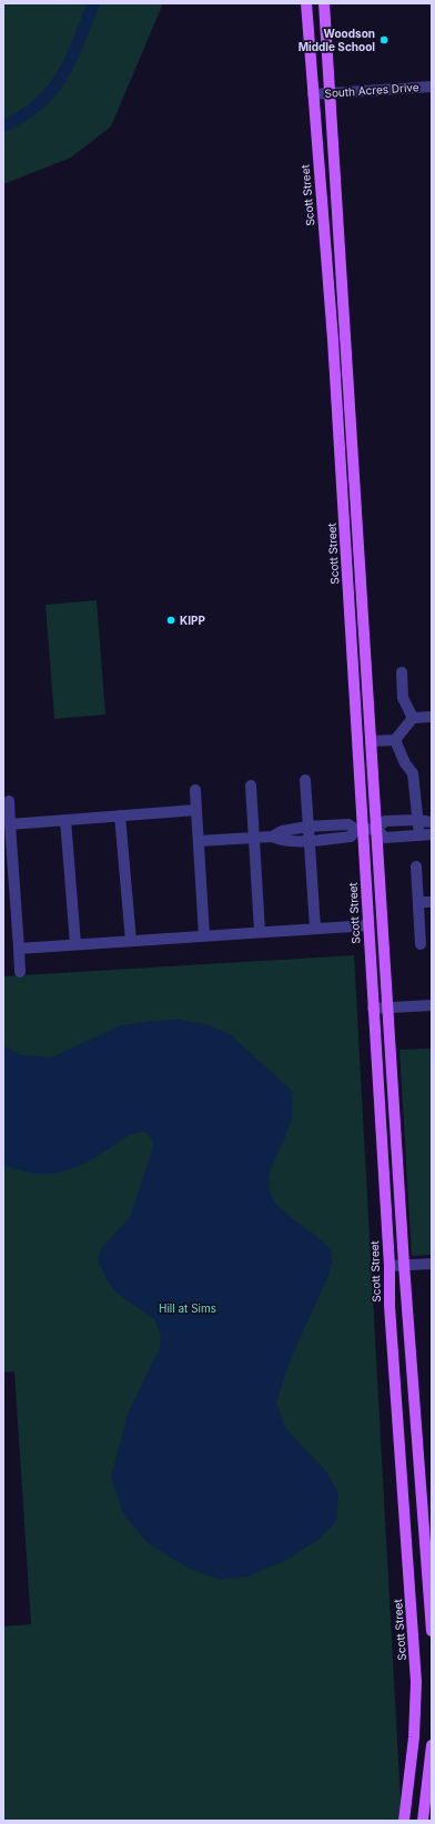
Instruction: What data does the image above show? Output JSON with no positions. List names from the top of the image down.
{
  "streets": {
    "main road": ["Scott Street"],
    "street": ["South Acres Drive"]
  },
  "crossings": [
    ["South Acres Drive", "Scott Street"]
  ],
  "parks": ["Hill at Sims"],
  "places": ["Woodson Middle School", "KIPP"]
}
